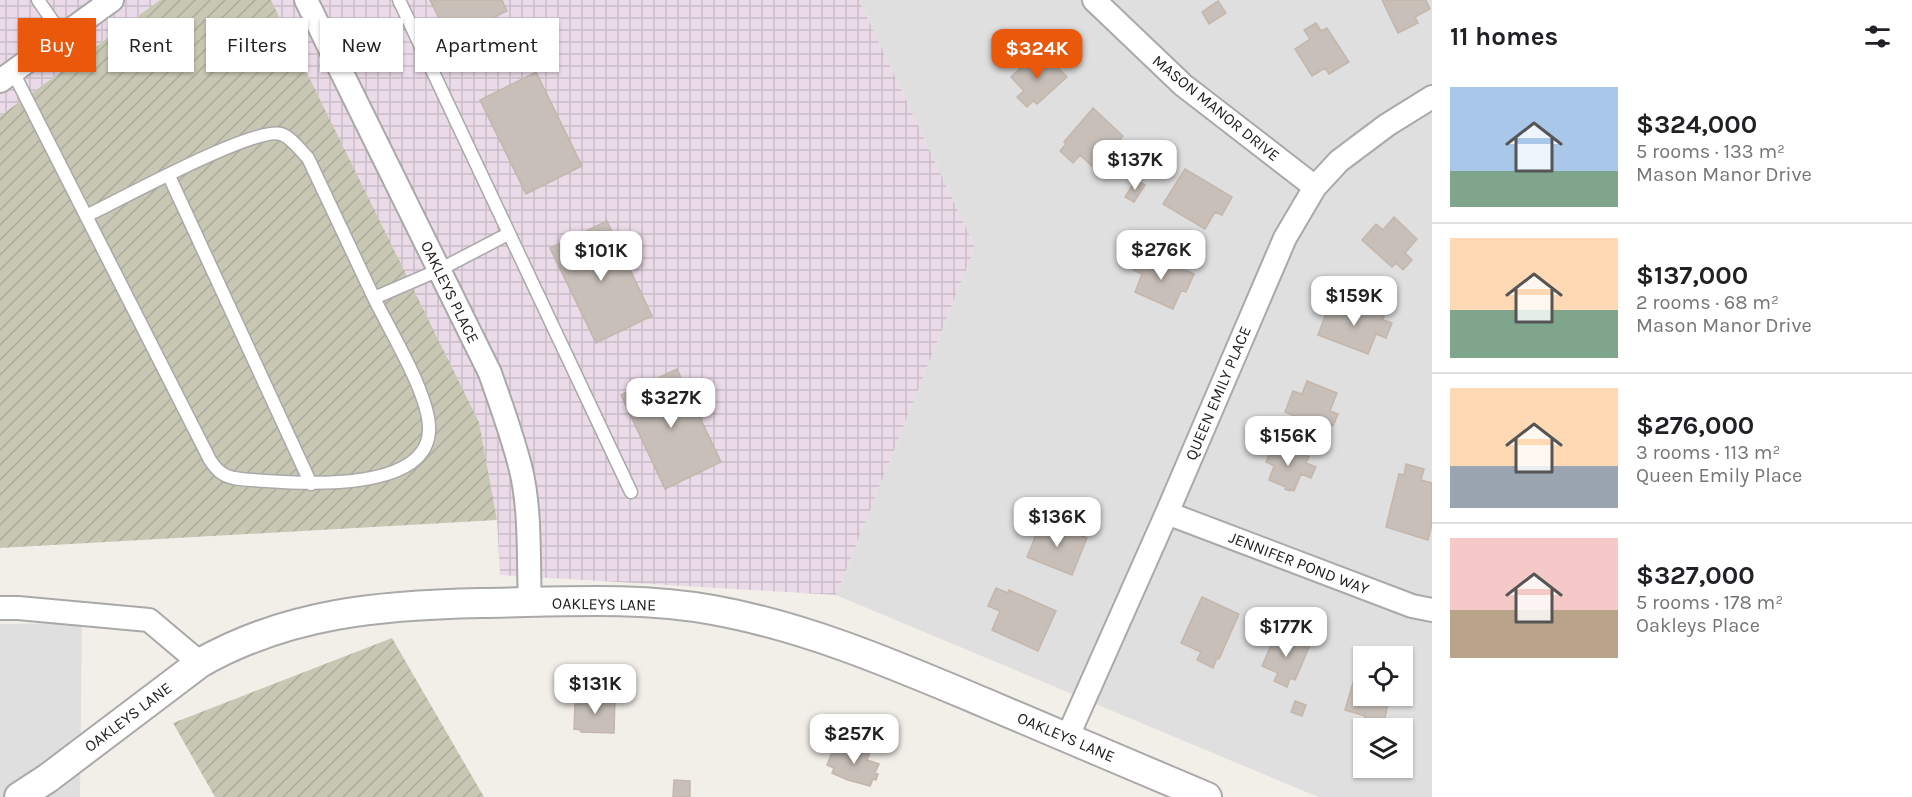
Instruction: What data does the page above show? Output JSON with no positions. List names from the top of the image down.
{
  "streets": {
    "street": [
      "MASON MANOR DRIVE",
      "OAKLEYS PLACE",
      "QUEEN EMILY PLACE",
      "JENNIFER POND WAY",
      "OAKLEYS LANE"
    ]
  },
  "crossings": [
    ["MASON MANOR DRIVE", "QUEEN EMILY PLACE"],
    ["OAKLEYS PLACE", "OAKLEYS LANE"],
    ["QUEEN EMILY PLACE", "JENNIFER POND WAY"],
    ["QUEEN EMILY PLACE", "OAKLEYS LANE"]
  ],
  "page": {
    "heading": "11 homes",
    "chip": [
      "Buy",
      "Rent",
      "Filters",
      "New",
      "Apartment"
    ],
    "price": [
      "$324K",
      "$137K",
      "$276K",
      "$101K",
      "$159K",
      "$327K",
      "$156K",
      "$136K",
      "$177K",
      "$131K",
      "$257K"
    ],
    "list": [
      {
        "name": "$324,000",
        "note": "5 rooms · 133 m² · Mason Manor Drive"
      },
      {
        "name": "$137,000",
        "note": "2 rooms · 68 m² · Mason Manor Drive"
      },
      {
        "name": "$276,000",
        "note": "3 rooms · 113 m² · Queen Emily Place"
      },
      {
        "name": "$327,000",
        "note": "5 rooms · 178 m² · Oakleys Place"
      }
    ]
  }
}
